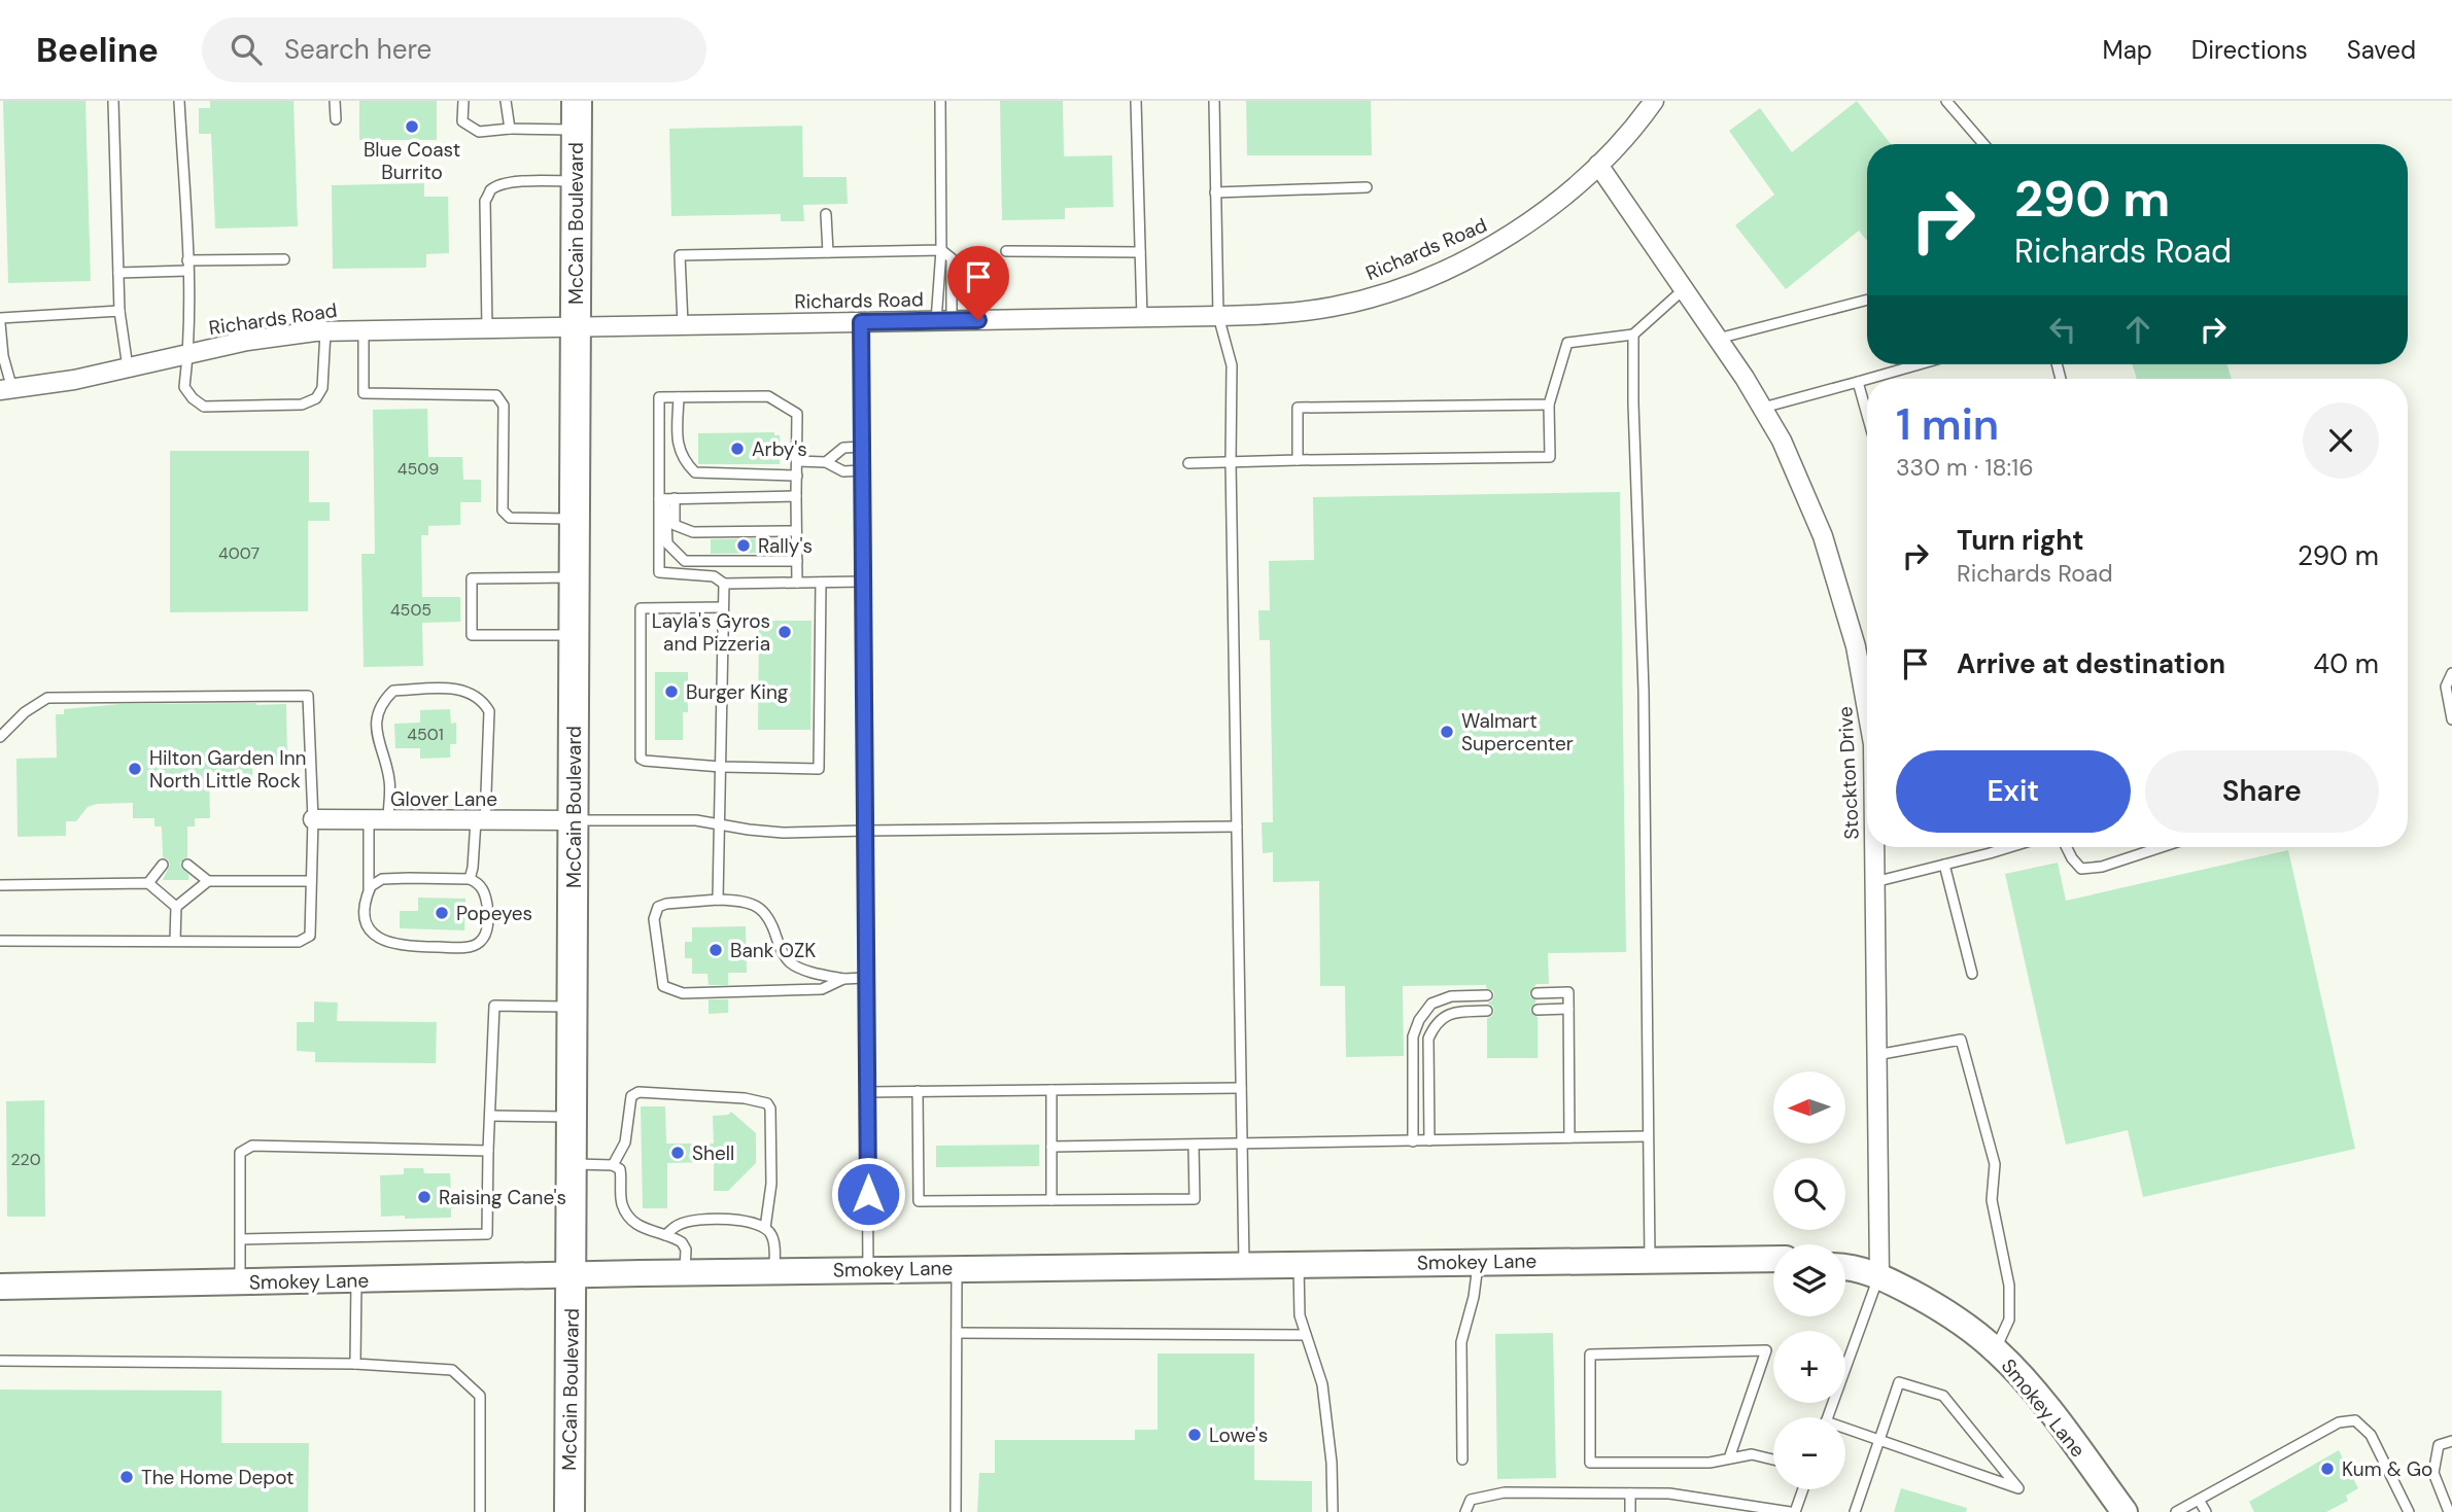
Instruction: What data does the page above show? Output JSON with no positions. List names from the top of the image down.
{
  "streets": {
    "main road": ["McCain Boulevard"],
    "street": [
      "Richards Road",
      "Stockton Drive",
      "Glover Lane",
      "Smokey Lane"
    ]
  },
  "crossings": [
    ["McCain Boulevard", "Richards Road"],
    ["McCain Boulevard", "Glover Lane"],
    ["McCain Boulevard", "Smokey Lane"],
    ["Richards Road", "Stockton Drive"],
    ["Stockton Drive", "Smokey Lane"]
  ],
  "places": [
    "Blue Coast Burrito",
    "Arby's",
    "Rally's",
    "Layla's Gyros and Pizzeria",
    "Burger King",
    "Walmart Supercenter",
    "Hilton Garden Inn North Little Rock",
    "Popeyes",
    "Bank OZK",
    "Shell",
    "Raising Cane's",
    "Lowe's",
    "Kum & Go",
    "The Home Depot"
  ],
  "house_numbers": [
    "4509",
    "4007",
    "4505",
    "4501",
    "220"
  ],
  "north": "left",
  "page": {
    "header": "Beeline",
    "search": "Search here",
    "nav": ["Map", "Directions", "Saved"],
    "turn": ["290 m", "Richards Road"],
    "heading": ["1 min", "330 m · 18:16"],
    "list": [
      {
        "name": "Turn right",
        "note": "Richards Road",
        "value": "290 m"
      },
      {
        "name": "Arrive at destination",
        "value": "40 m"
      }
    ],
    "buttons": ["Exit", "Share"],
    "map_buttons": ["+", "−"]
  }
}
